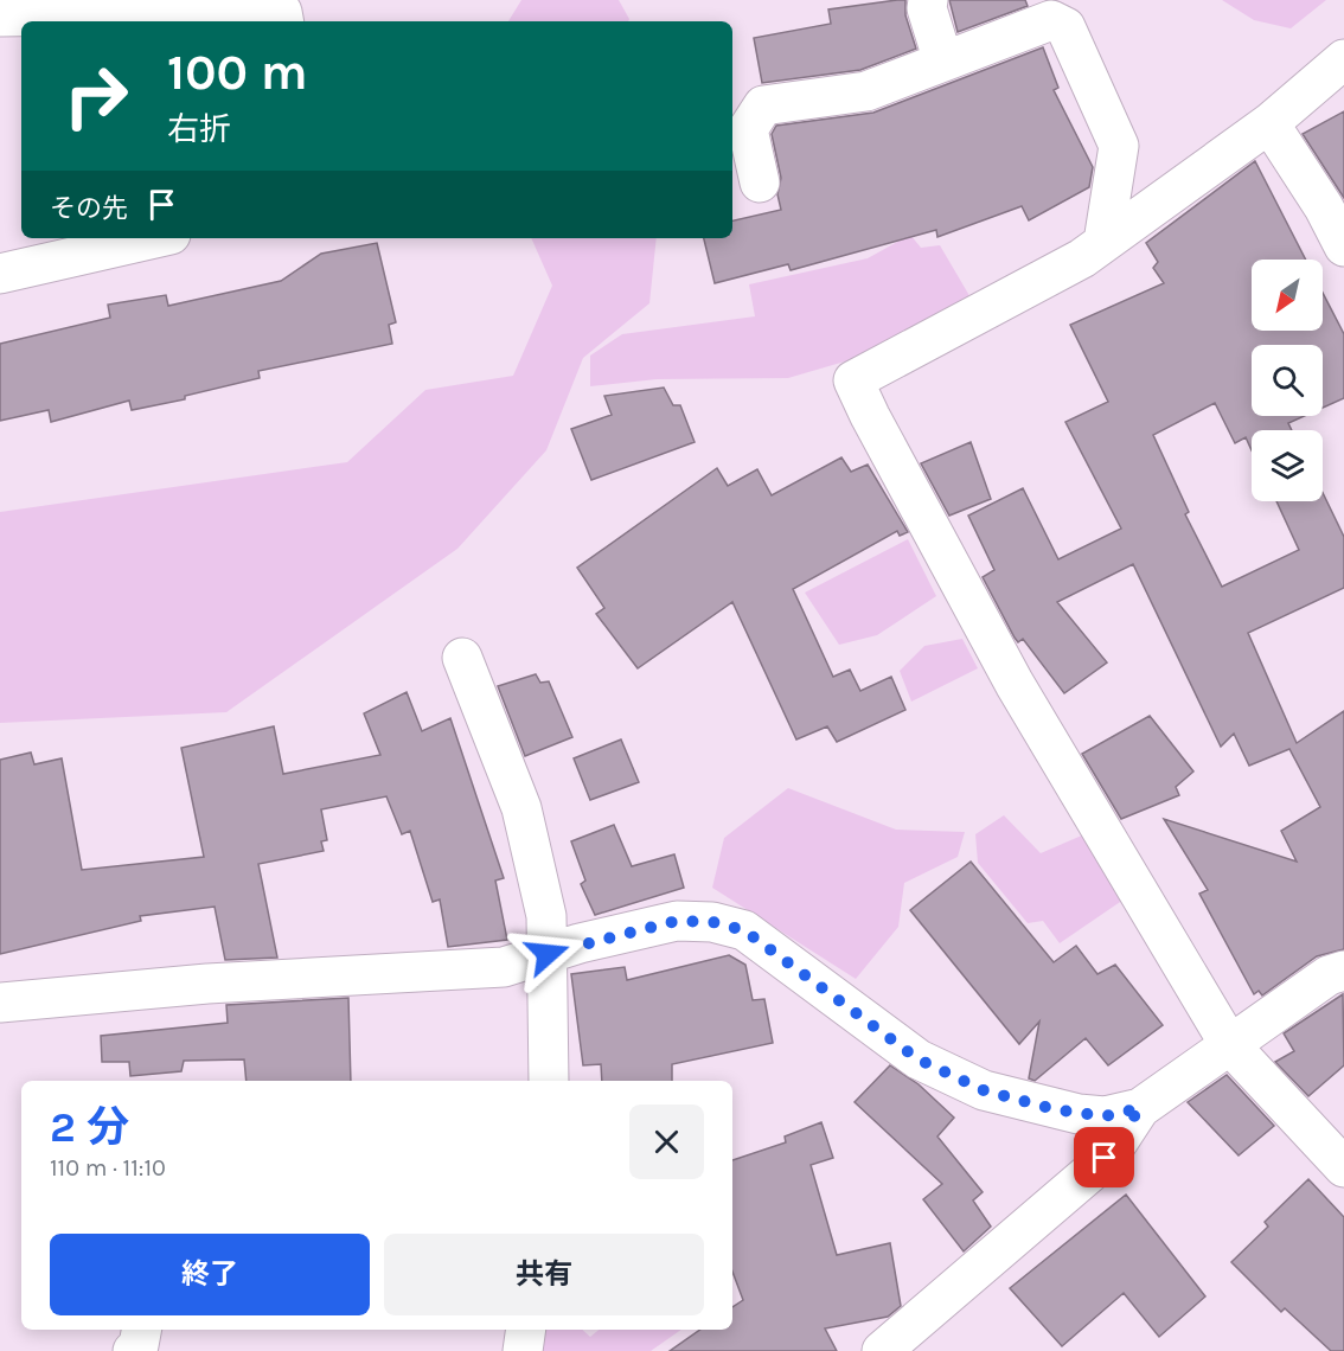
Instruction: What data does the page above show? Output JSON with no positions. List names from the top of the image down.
{
  "north": "bottom left",
  "page": {
    "turn": ["100 m", "右折"],
    "then": "その先",
    "heading": ["2 分", "110 m · 11:10"],
    "buttons": ["終了", "共有"]
  }
}
